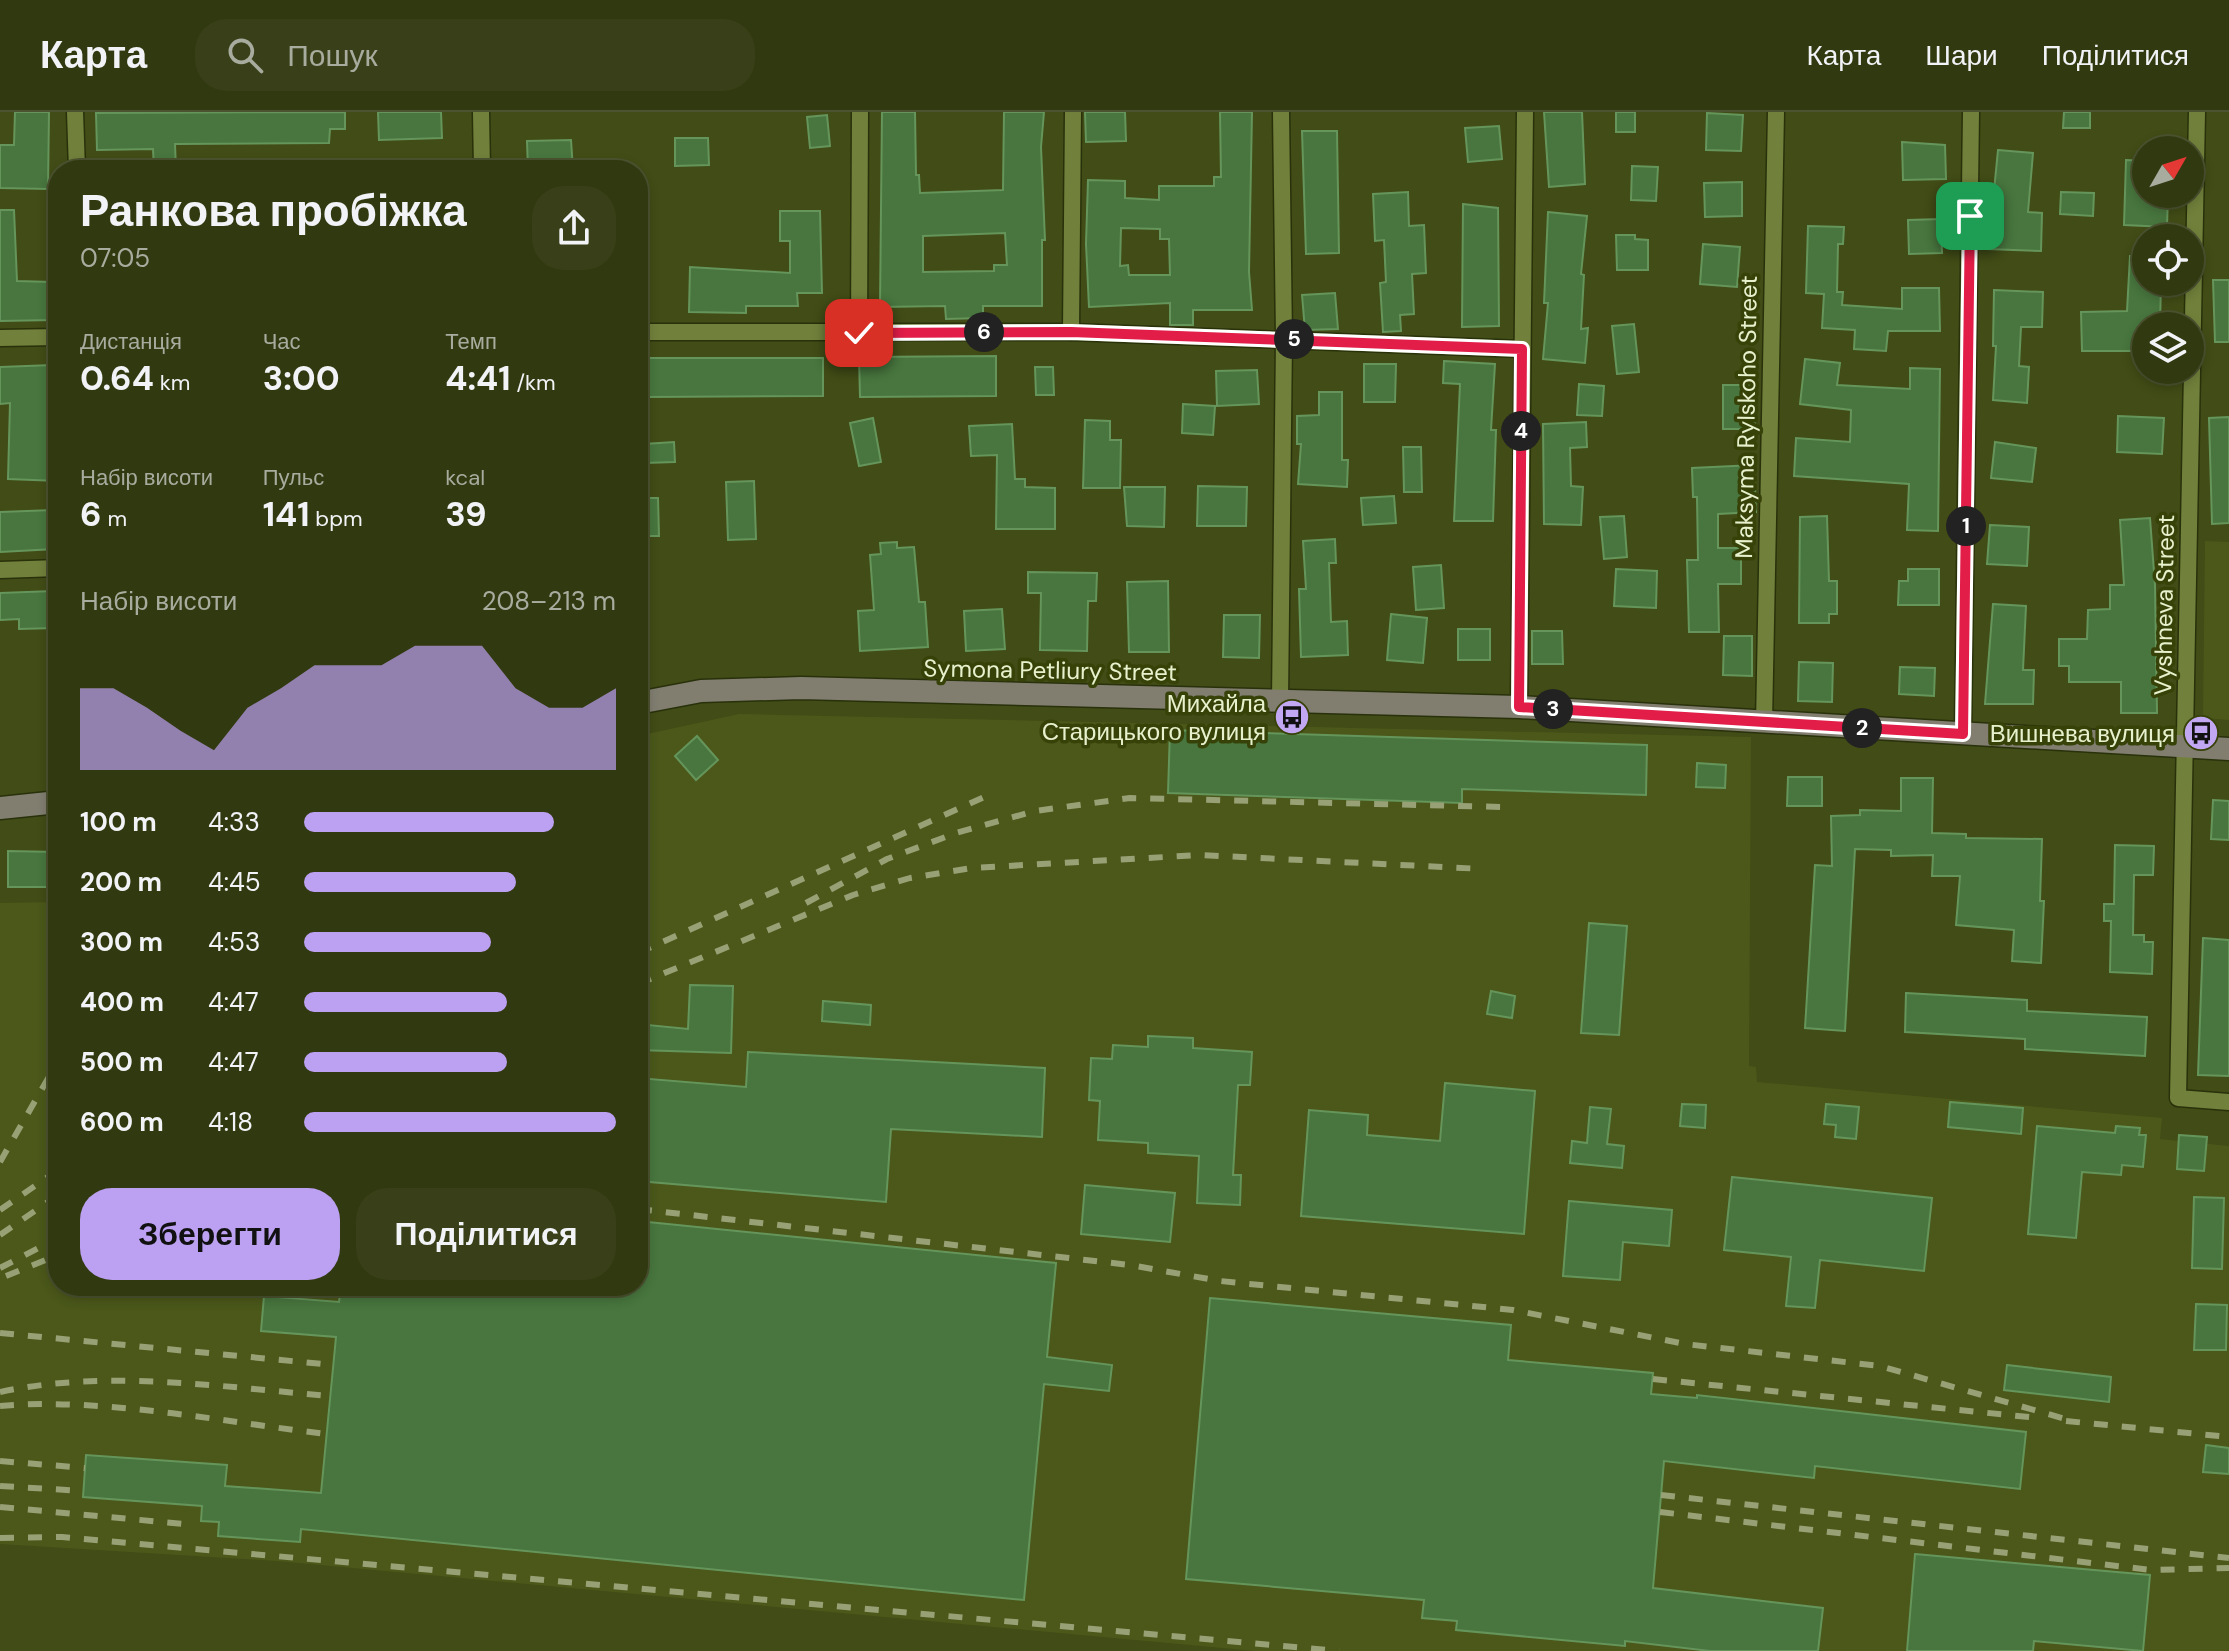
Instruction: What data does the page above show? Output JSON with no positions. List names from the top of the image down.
{
  "streets": {
    "main road": ["Symona Petliury Street"],
    "street": ["Maksyma Rylskoho Street", "Vyshneva Street"]
  },
  "crossings": [
    ["Maksyma Rylskoho Street", "Symona Petliury Street"],
    ["Vyshneva Street", "Symona Petliury Street"]
  ],
  "places": {
    "bus stop": ["Михайла Старицького вулиця", "Вишнева вулиця"]
  },
  "north": "top right",
  "page": {
    "header": "Карта",
    "search": "Пошук",
    "nav": ["Карта", "Шари", "Поділитися"],
    "heading": ["Ранкова пробіжка", "07:05"],
    "stats": [
      ["Дистанція", "0.64 km"],
      ["Час", "3:00"],
      ["Темп", "4:41 /km"],
      ["Набір висоти", "6 m"],
      ["Пульс", "141 bpm"],
      ["kcal", "39"]
    ],
    "pins": [
      "6",
      "5",
      "4",
      "1",
      "3",
      "2"
    ],
    "chart": ["Набір висоти", "208–213 m"],
    "list": [
      {
        "name": "100 m",
        "note": "4:33"
      },
      {
        "name": "200 m",
        "note": "4:45"
      },
      {
        "name": "300 m",
        "note": "4:53"
      },
      {
        "name": "400 m",
        "note": "4:47"
      },
      {
        "name": "500 m",
        "note": "4:47"
      },
      {
        "name": "600 m",
        "note": "4:18"
      }
    ],
    "buttons": ["Зберегти", "Поділитися"]
  }
}
